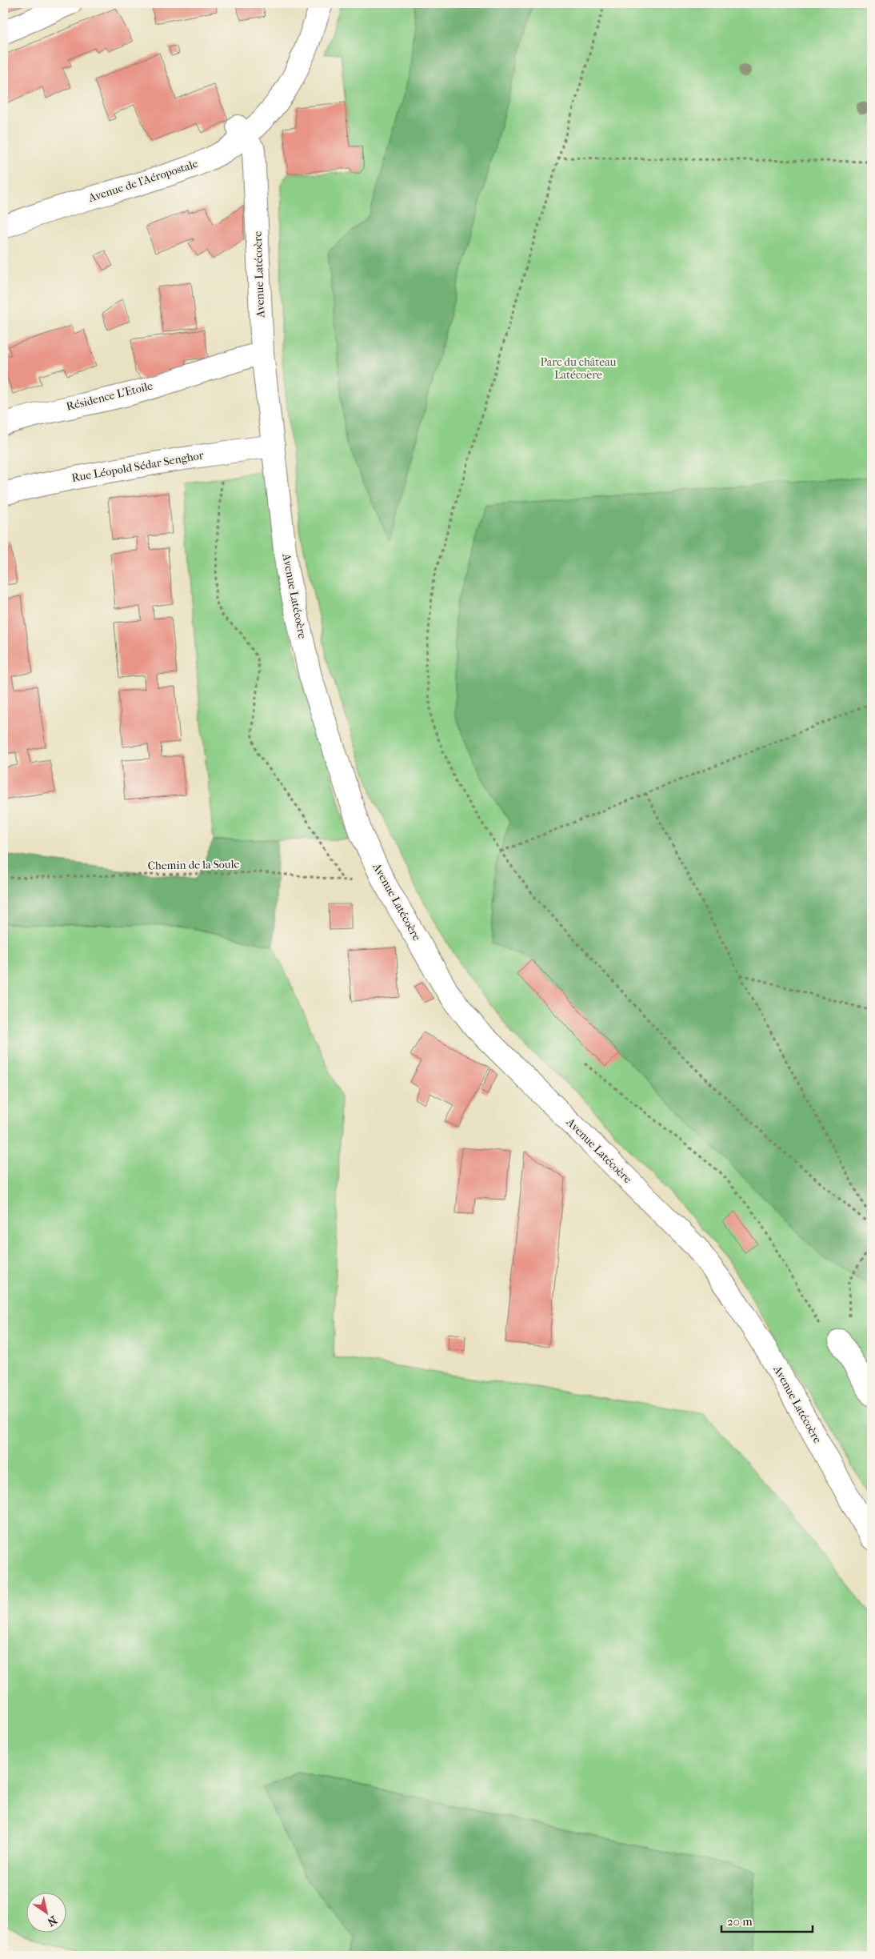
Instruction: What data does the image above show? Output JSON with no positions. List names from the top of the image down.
{
  "streets": {
    "street": [
      "Avenue de l'Aéropostale",
      "Avenue Latécoère",
      "Résidence L'Etoile",
      "Rue Léopold Sédar Senghor"
    ],
    "path": ["Chemin de la Soule"]
  },
  "crossings": [
    ["Avenue de l'Aéropostale", "Avenue Latécoère"],
    ["Avenue Latécoère", "Résidence L'Etoile"],
    ["Avenue Latécoère", "Rue Léopold Sédar Senghor"],
    ["Avenue Latécoère", "Chemin de la Soule"]
  ],
  "parks": ["Parc du château Latécoère"],
  "scale_bar": "20 m",
  "north": "bottom right"
}
